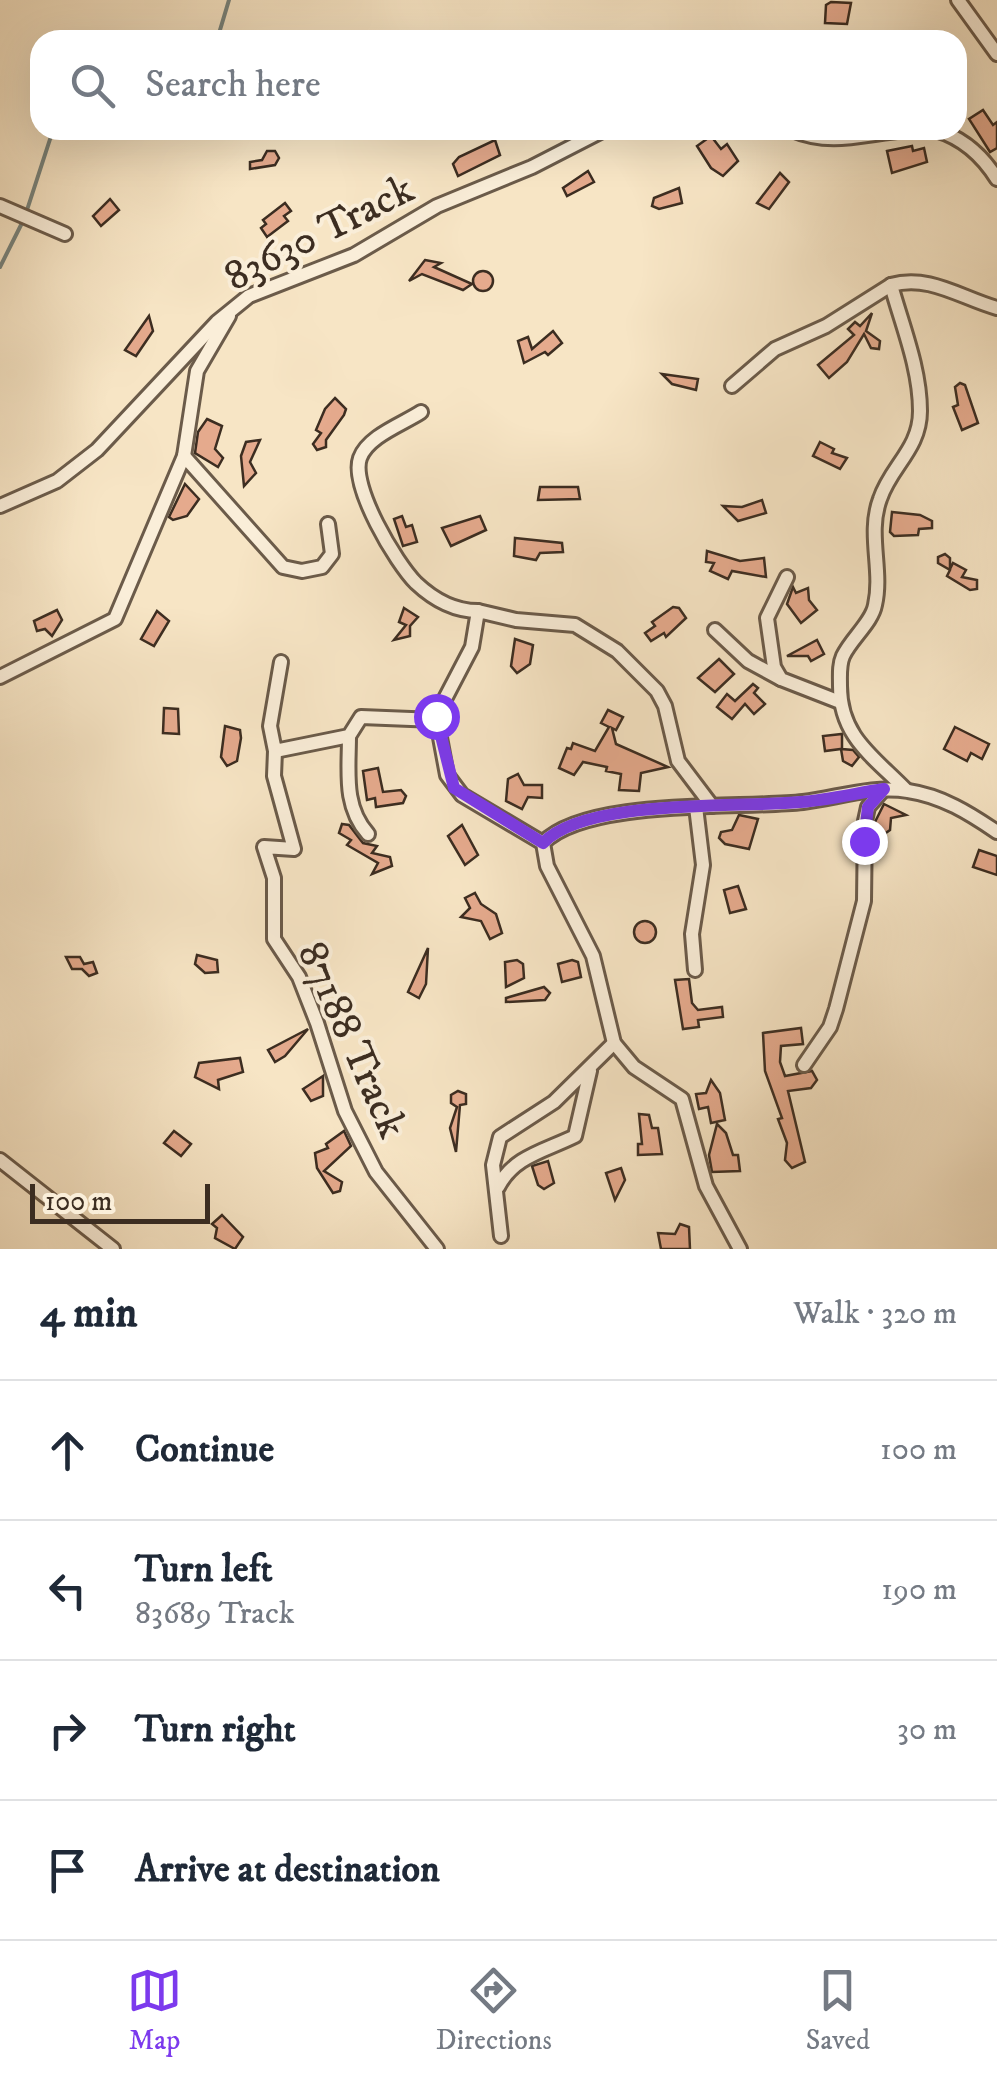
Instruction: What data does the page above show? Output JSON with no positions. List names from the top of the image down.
{
  "streets": {
    "street": ["83630 Track", "87188 Track"]
  },
  "scale_bar": "100 m",
  "page": {
    "search": "Search here",
    "scale": "100 m",
    "heading": ["4 min", "Walk · 320 m"],
    "list": [
      ["Continue", "100 m"],
      ["Turn left", "83689 Track", "190 m"],
      ["Turn right", "30 m"],
      "Arrive at destination"
    ],
    "nav": ["Map", "Directions", "Saved"]
  }
}
